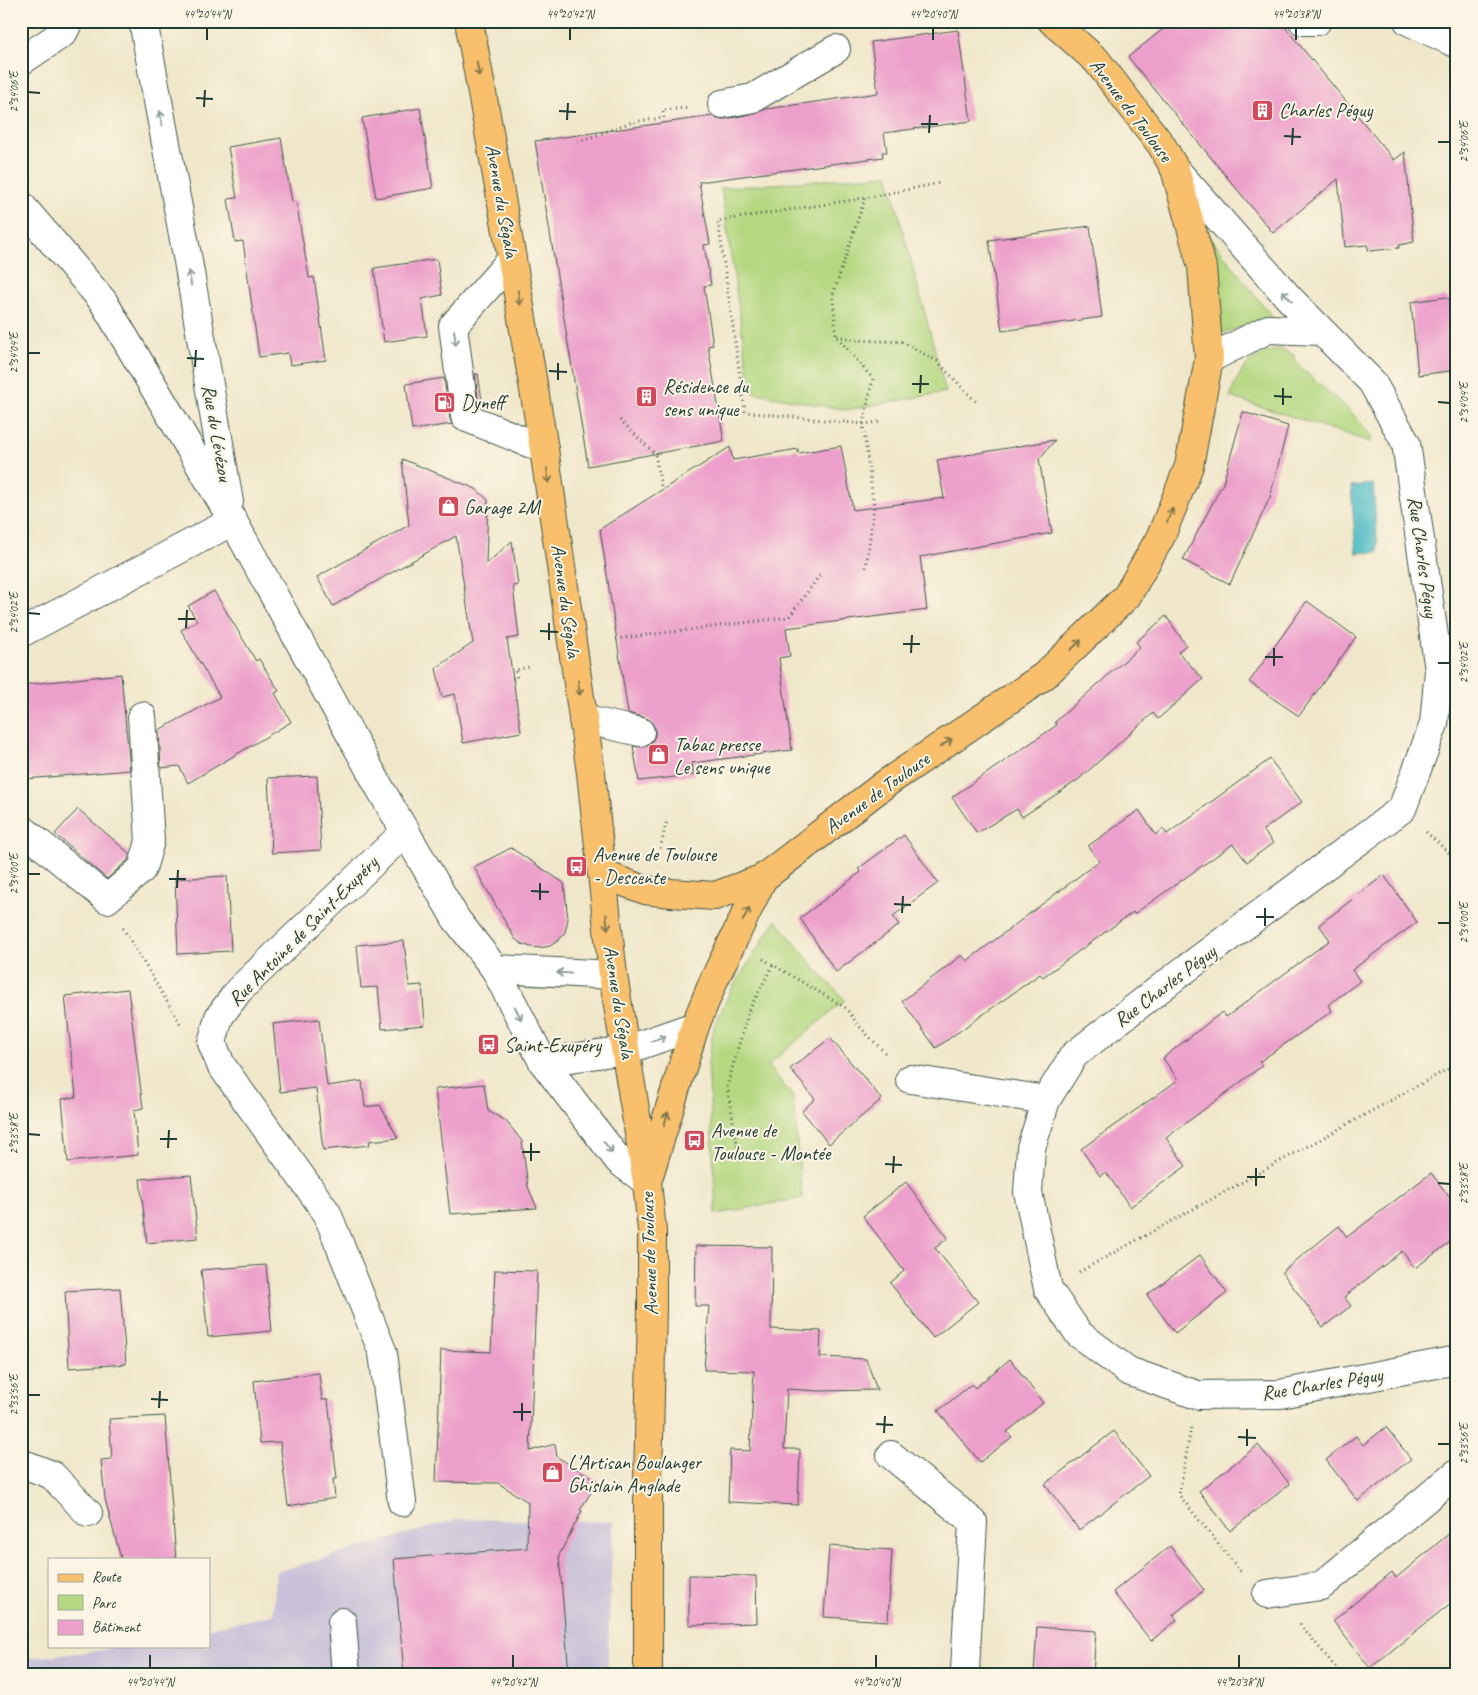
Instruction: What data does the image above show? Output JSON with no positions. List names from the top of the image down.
{
  "streets": {
    "main road": ["Avenue de Toulouse", "Avenue du Ségala"],
    "street": ["Rue du Lévézou", "Rue Charles Péguy", "Rue Antoine de Saint-Exupéry"]
  },
  "crossings": [
    ["Avenue de Toulouse", "Avenue du Ségala"],
    ["Avenue de Toulouse", "Rue Charles Péguy"]
  ],
  "one_way": ["Avenue de Toulouse", "Avenue du Ségala"],
  "places": {
    "building": ["Charles Péguy", "Résidence du sens unique"],
    "fuel station": ["Dyneff"],
    "shop": ["Garage 2M", "Tabac presse Le sens unique", "L'Artisan Boulanger Ghislain Anglade"],
    "bus stop": ["Avenue de Toulouse - Descente", "Saint-Exupéry", "Avenue de Toulouse - Montée"]
  },
  "legend": ["Route", "Parc", "Bâtiment"],
  "coordinates": [
    "44°20'44\"N",
    "44°20'42\"N",
    "44°20'40\"N",
    "44°20'38\"N",
    "2°34'06\"E",
    "2°34'04\"E",
    "2°34'02\"E",
    "2°34'00\"E",
    "2°33'58\"E",
    "2°33'56\"E"
  ]
}
